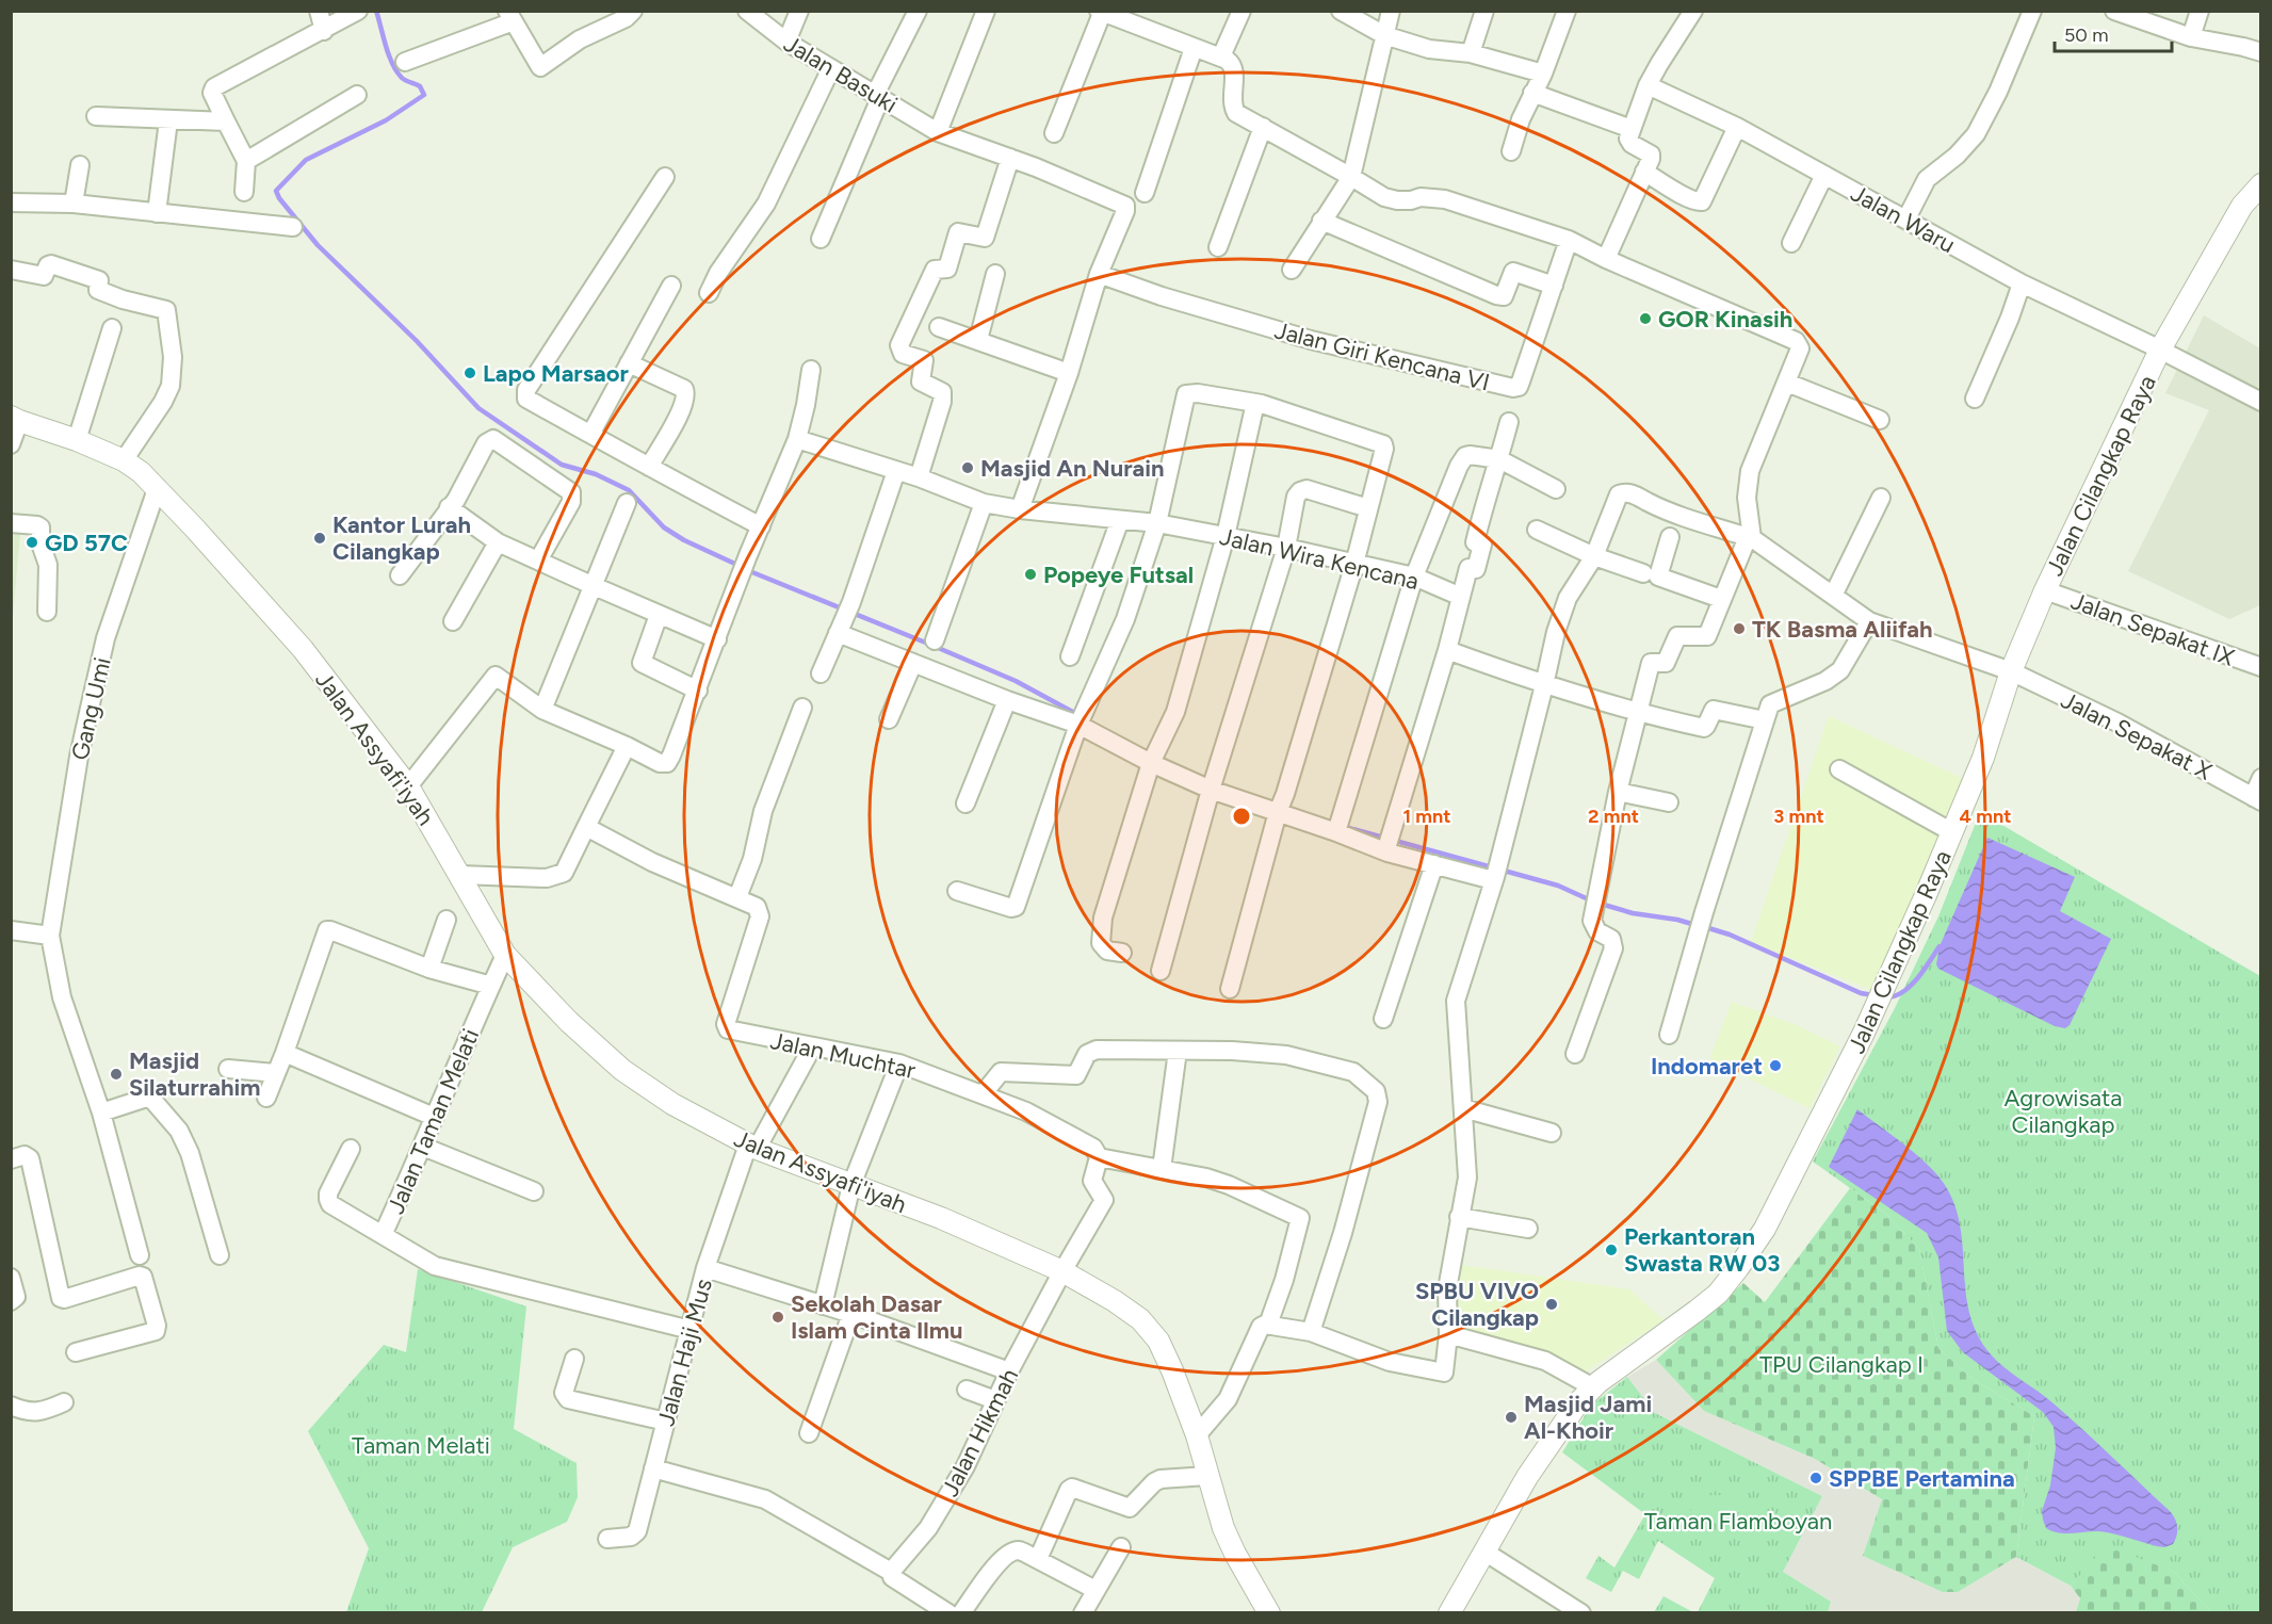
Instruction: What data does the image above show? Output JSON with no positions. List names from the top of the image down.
{
  "streets": {
    "street": [
      "Jalan Basuki",
      "Jalan Waru",
      "Jalan Giri Kencana VI",
      "Jalan Cilangkap Raya",
      "Jalan Wira Kencana",
      "Jalan Sepakat IX",
      "Gang Umi",
      "Jalan Sepakat X",
      "Jalan Assyafi'iyah",
      "Jalan Muchtar",
      "Jalan Taman Melati",
      "Jalan Haji Mus",
      "Jalan Hikmah"
    ]
  },
  "crossings": [
    ["Jalan Basuki", "Jalan Giri Kencana VI"],
    ["Jalan Waru", "Jalan Cilangkap Raya"],
    ["Jalan Cilangkap Raya", "Jalan Sepakat IX"],
    ["Jalan Cilangkap Raya", "Jalan Sepakat X"],
    ["Gang Umi", "Jalan Assyafi'iyah"],
    ["Jalan Assyafi'iyah", "Jalan Taman Melati"],
    ["Jalan Assyafi'iyah", "Jalan Haji Mus"],
    ["Jalan Assyafi'iyah", "Jalan Hikmah"],
    ["Jalan Muchtar", "Jalan Haji Mus"],
    ["Jalan Muchtar", "Jalan Hikmah"],
    ["Jalan Taman Melati", "Jalan Haji Mus"]
  ],
  "parks": [
    "Agrowisata Cilangkap",
    "TPU Cilangkap I",
    "Taman Melati",
    "Taman Flamboyan"
  ],
  "places": [
    "GOR Kinasih",
    "Lapo Marsaor",
    "Masjid An Nurain",
    "Kantor Lurah Cilangkap",
    "GD 57C",
    "Popeye Futsal",
    "TK Basma Aliifah",
    "Indomaret",
    "Masjid Silaturrahim",
    "Perkantoran Swasta RW 03",
    "SPBU VIVO Cilangkap",
    "Sekolah Dasar Islam Cinta Ilmu",
    "Masjid Jami Al-Khoir",
    "SPPBE Pertamina"
  ],
  "scale_bar": "50 m",
  "rings": [
    "1 mnt",
    "2 mnt",
    "3 mnt",
    "4 mnt"
  ]
}
